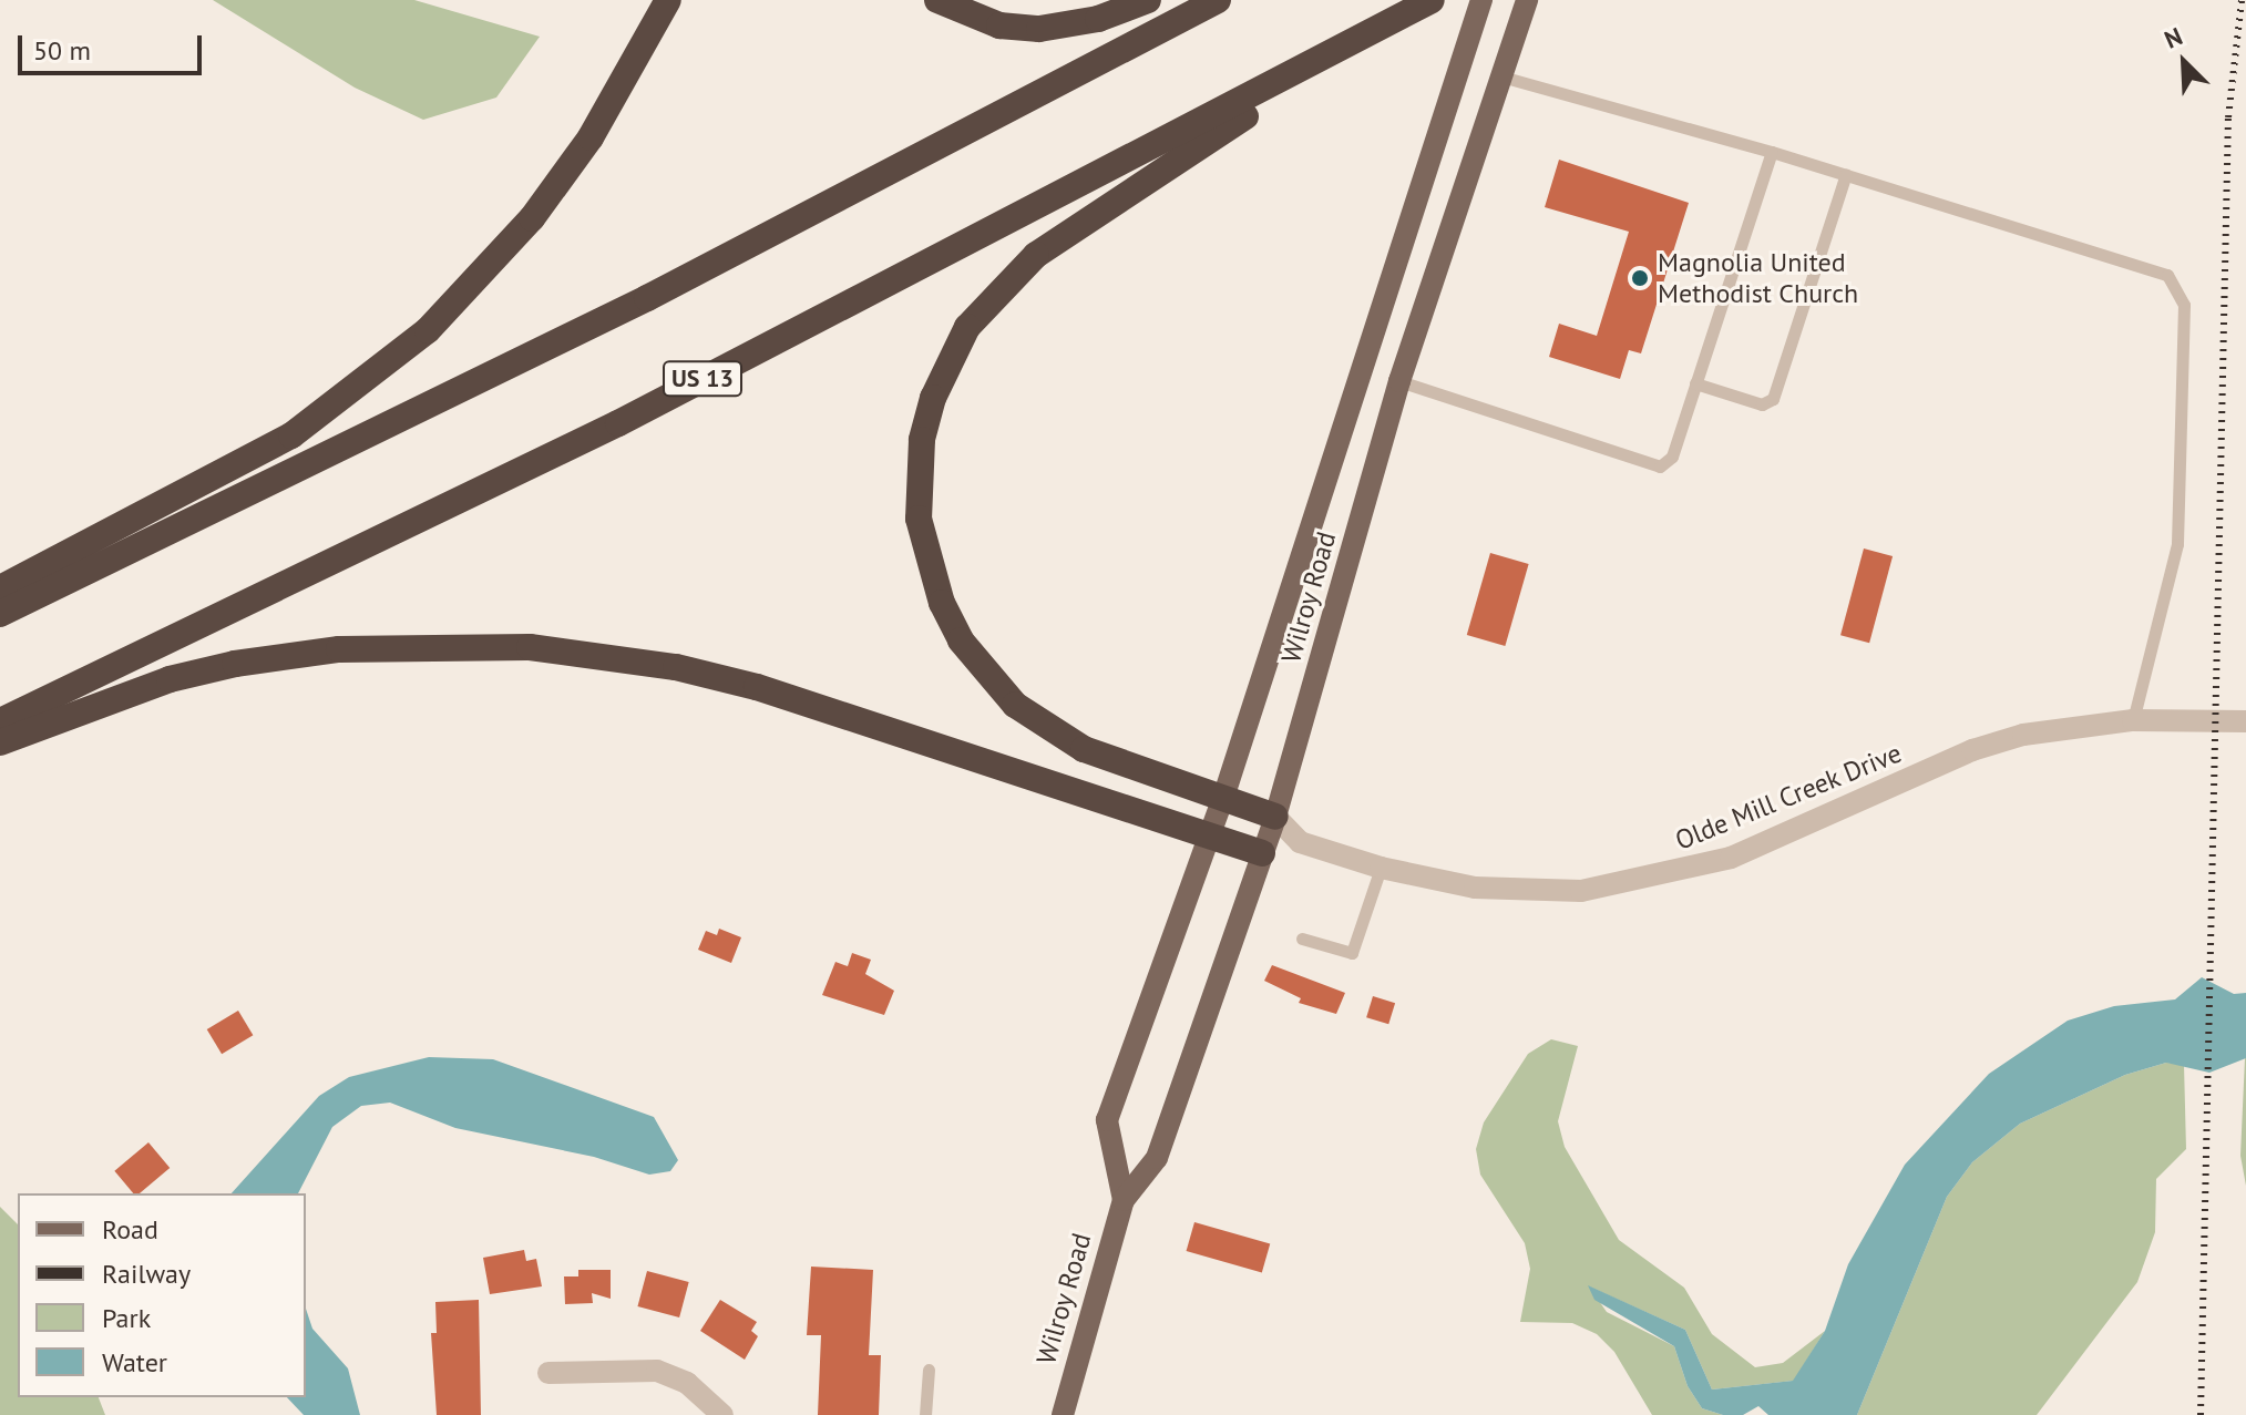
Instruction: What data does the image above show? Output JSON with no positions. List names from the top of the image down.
{
  "streets": {
    "highway": ["US 13"],
    "main road": ["Wilroy Road"],
    "street": ["Olde Mill Creek Drive"]
  },
  "crossings": [
    ["Wilroy Road", "Olde Mill Creek Drive"]
  ],
  "places": ["Magnolia United Methodist Church"],
  "legend": [
    "Road",
    "Railway",
    "Park",
    "Water"
  ],
  "scale_bar": "50 m",
  "north": "top left"
}
